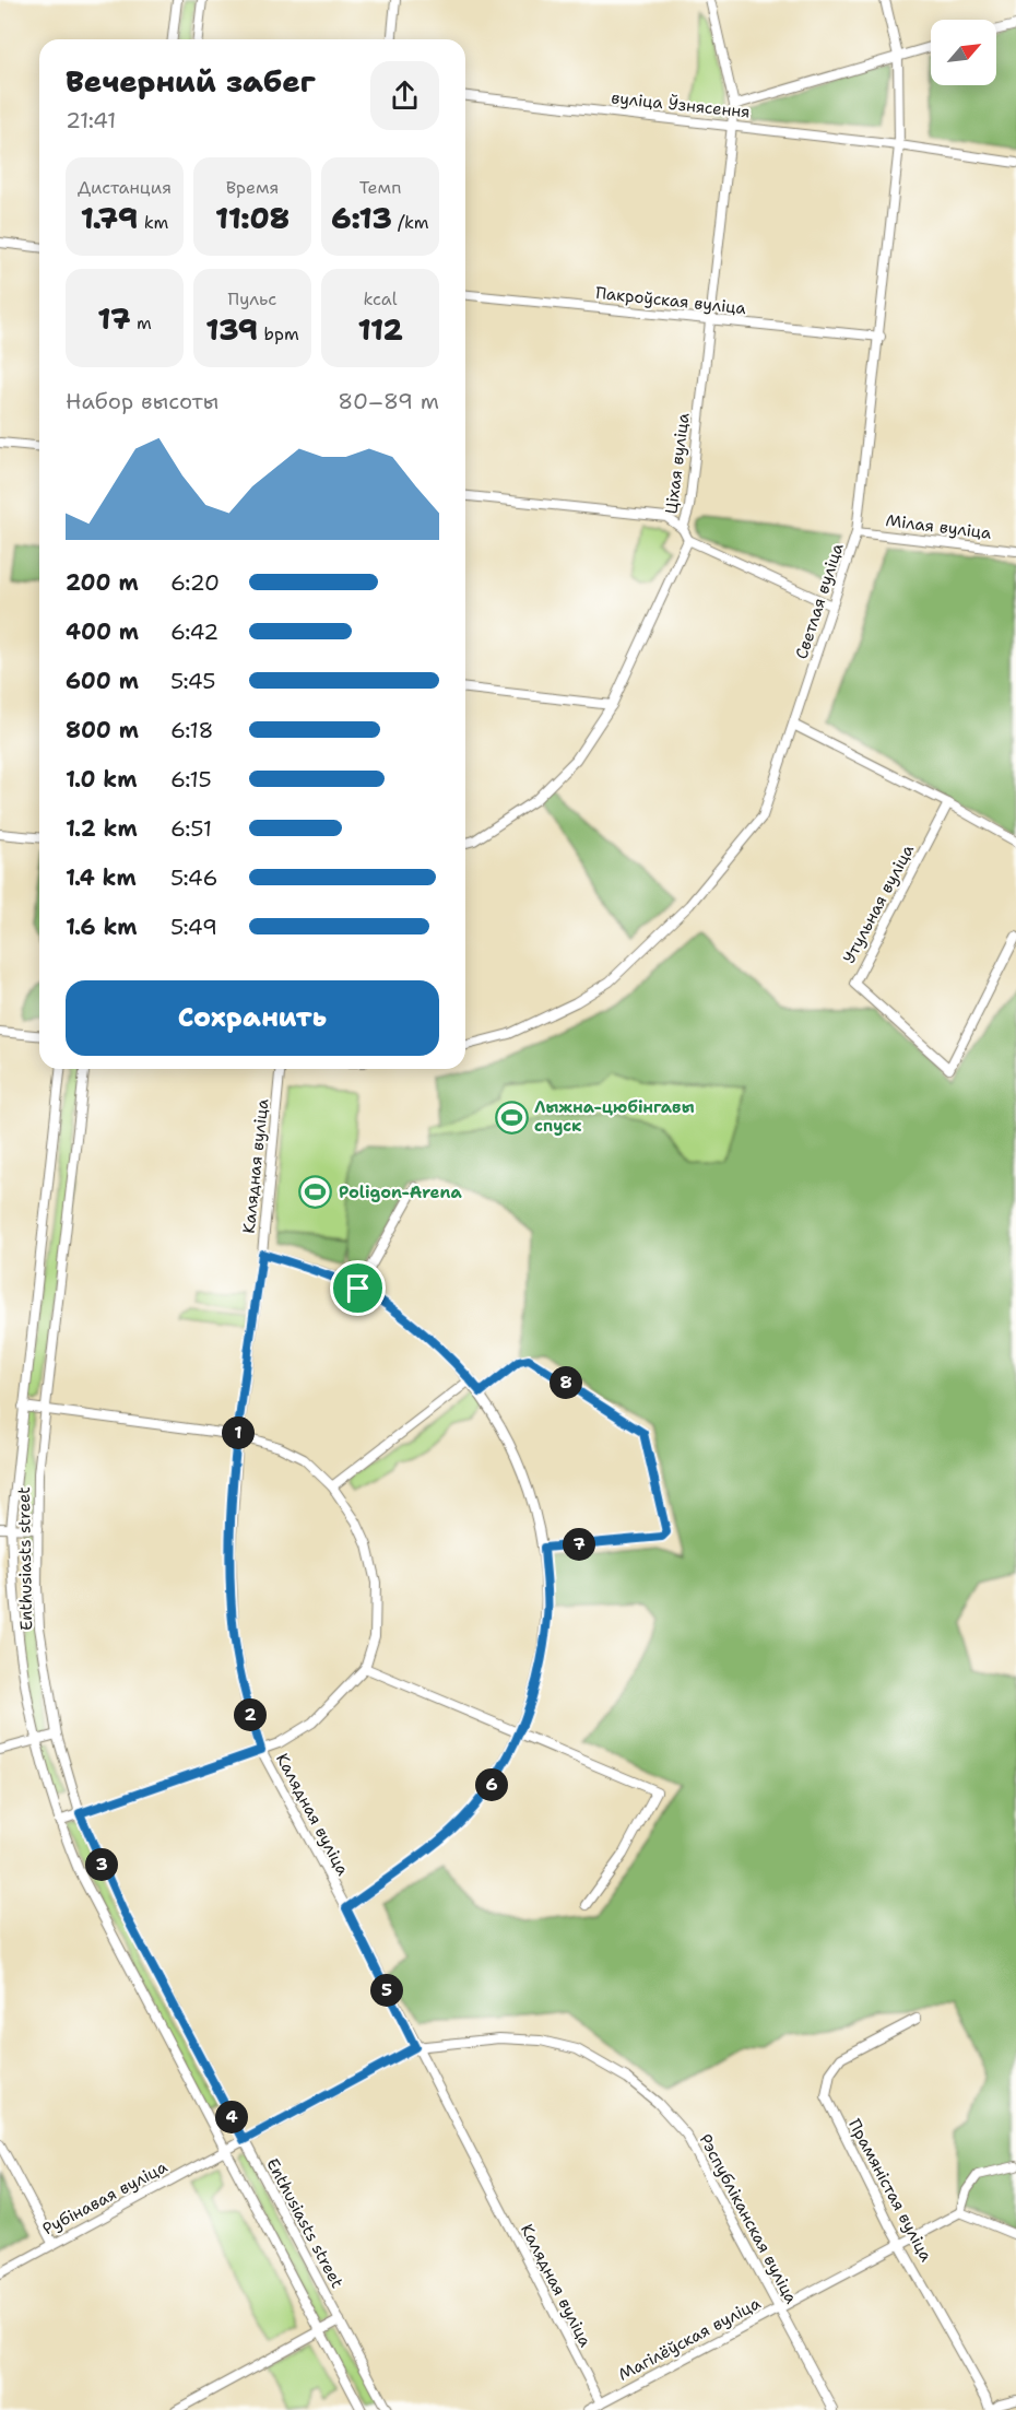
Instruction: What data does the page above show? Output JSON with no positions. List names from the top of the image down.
{
  "streets": {
    "street": [
      "вуліца Ўзнясення",
      "Пакроўская вуліца",
      "Ціхая вуліца",
      "Мілая вуліца",
      "Светлая вуліца",
      "Утульная вуліца",
      "Калядная вуліца",
      "Enthusiasts street",
      "Прамяністая вуліца",
      "Рубінавая вуліца",
      "Рэспубліканская вуліца",
      "Магілёўская вуліца"
    ]
  },
  "crossings": [
    ["вуліца Ўзнясення", "Ціхая вуліца"],
    ["вуліца Ўзнясення", "Светлая вуліца"],
    ["Пакроўская вуліца", "Ціхая вуліца"],
    ["Пакроўская вуліца", "Светлая вуліца"],
    ["Мілая вуліца", "Светлая вуліца"],
    ["Калядная вуліца", "Рэспубліканская вуліца"],
    ["Калядная вуліца", "Магілёўская вуліца"],
    ["Enthusiasts street", "Рубінавая вуліца"],
    ["Enthusiasts street", "Рэспубліканская вуліца"],
    ["Прамяністая вуліца", "Магілёўская вуліца"],
    ["Рубінавая вуліца", "Рэспубліканская вуліца"],
    ["Рэспубліканская вуліца", "Магілёўская вуліца"]
  ],
  "places": {
    "sports": ["Лыжна-цюбінгавы спуск", "Poligon-Arena"]
  },
  "north": "top right",
  "page": {
    "heading": ["Вечерний забег", "21:41"],
    "stats": [
      ["Дистанция", "1.79 km"],
      ["Время", "11:08"],
      ["Темп", "6:13 /km"],
      ["17 m"],
      ["Пульс", "139 bpm"],
      ["kcal", "112"]
    ],
    "chart": ["Набор высоты", "80–89 m"],
    "list": [
      {
        "name": "200 m",
        "note": "6:20"
      },
      {
        "name": "400 m",
        "note": "6:42"
      },
      {
        "name": "600 m",
        "note": "5:45"
      },
      {
        "name": "800 m",
        "note": "6:18"
      },
      {
        "name": "1.0 km",
        "note": "6:15"
      },
      {
        "name": "1.2 km",
        "note": "6:51"
      },
      {
        "name": "1.4 km",
        "note": "5:46"
      },
      {
        "name": "1.6 km",
        "note": "5:49"
      }
    ],
    "buttons": "Сохранить",
    "pins": [
      "8",
      "1",
      "7",
      "2",
      "6",
      "3",
      "5",
      "4"
    ]
  }
}
